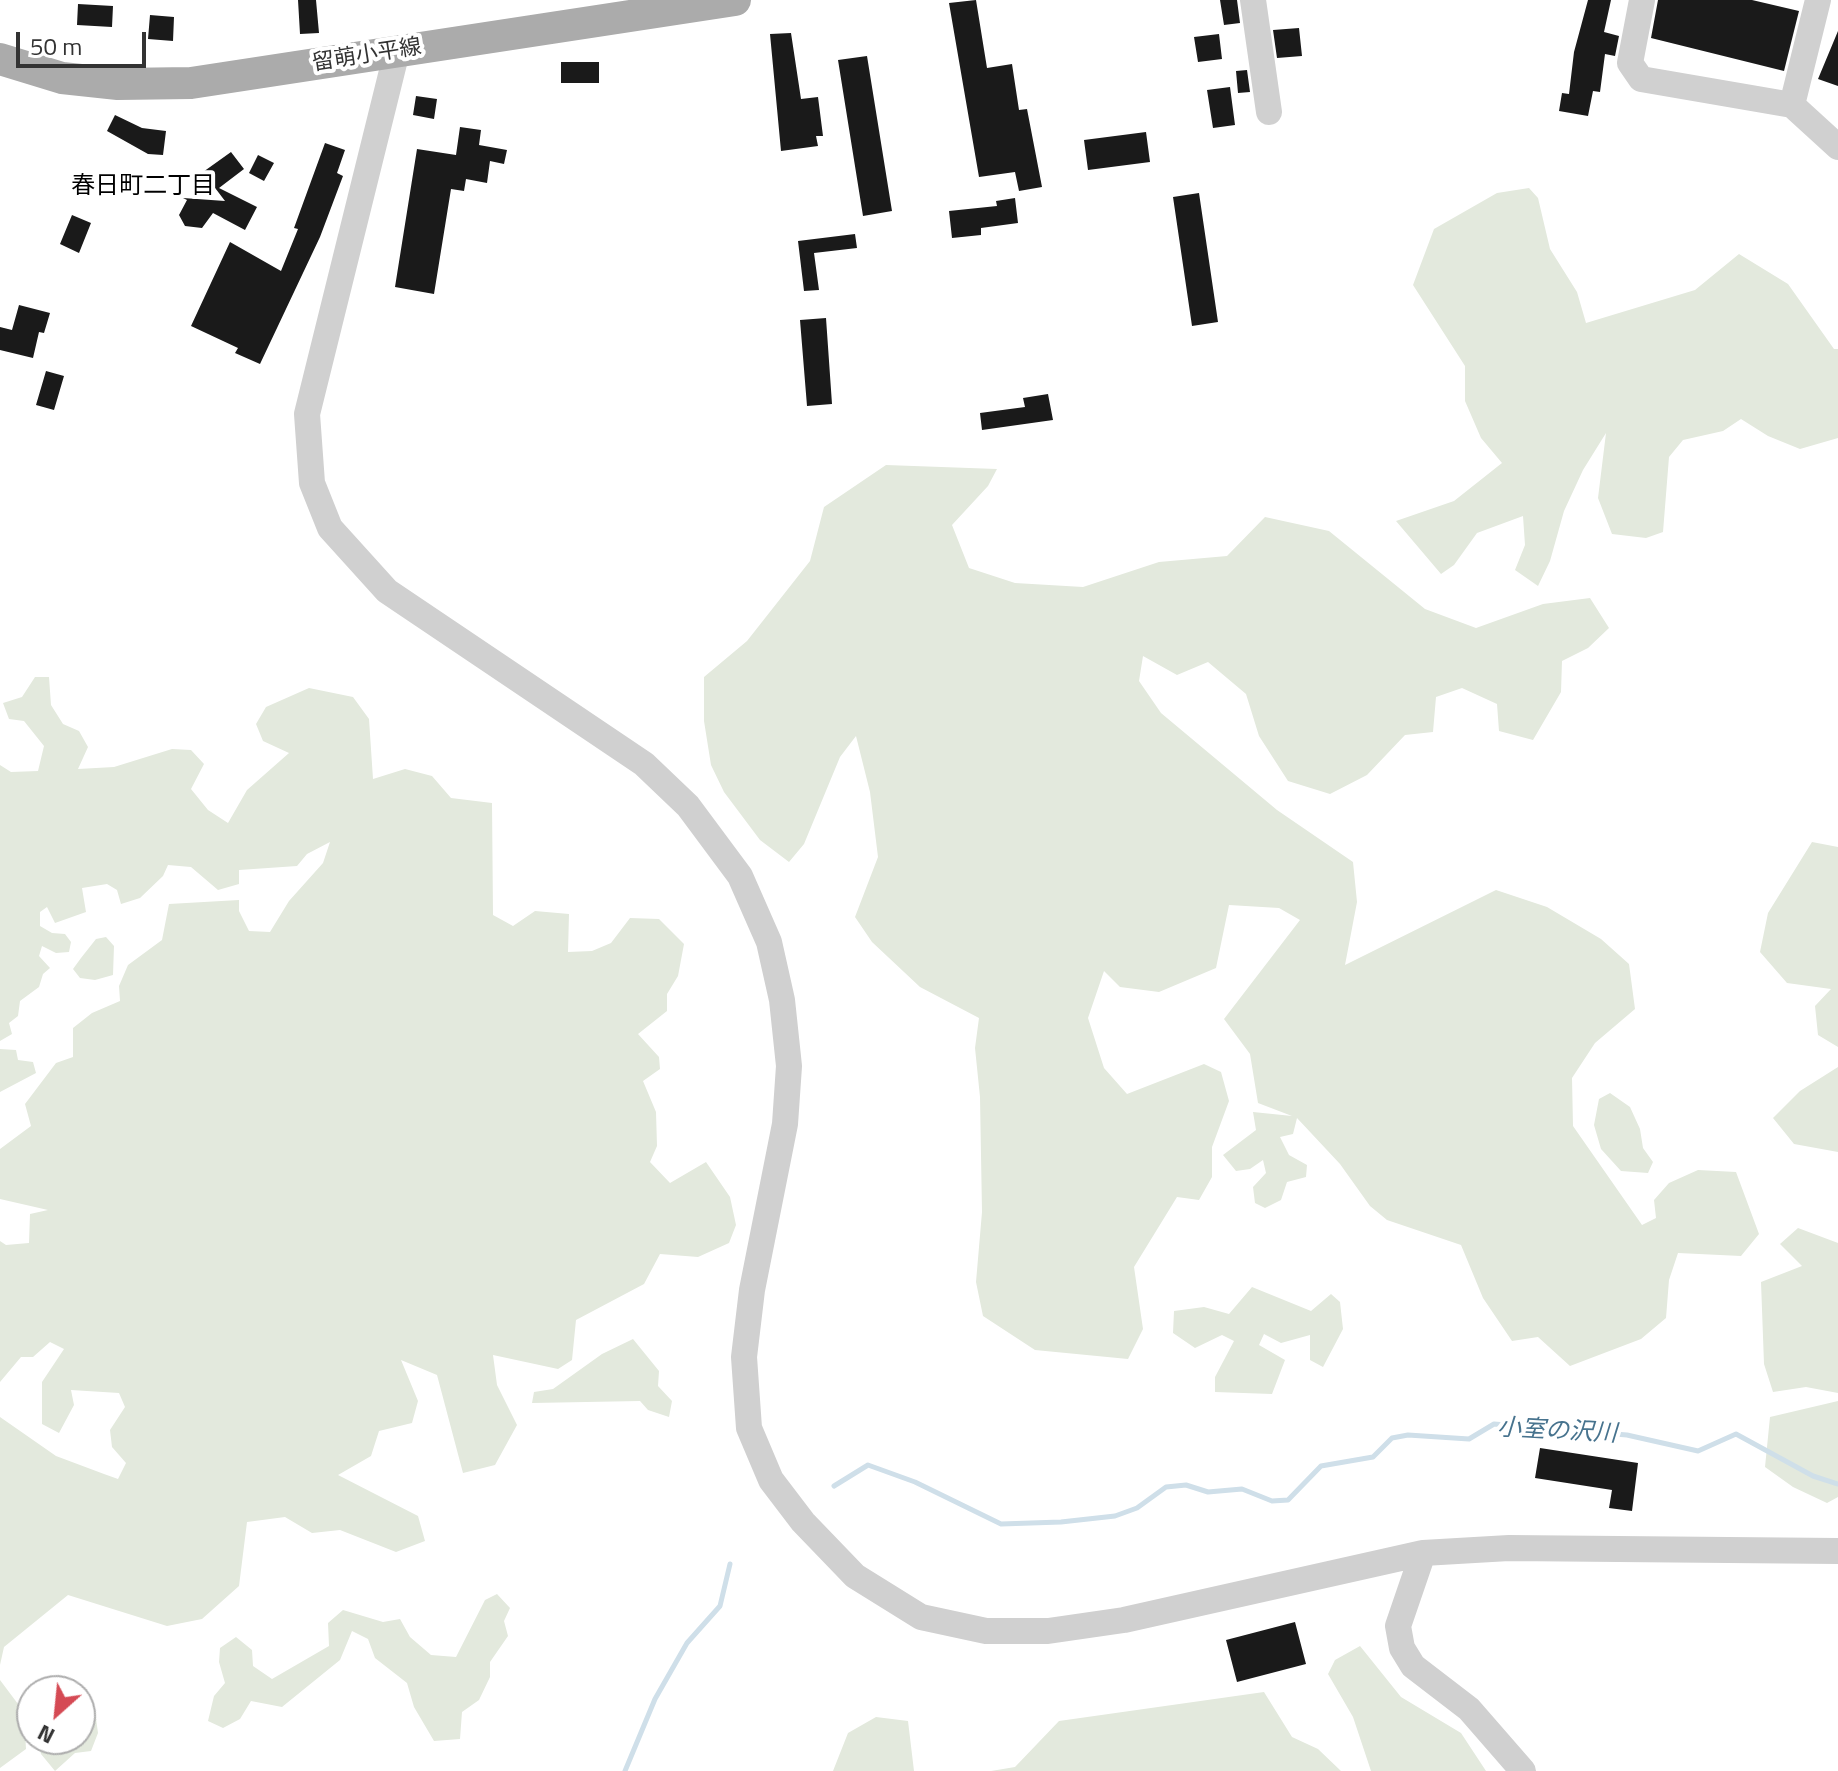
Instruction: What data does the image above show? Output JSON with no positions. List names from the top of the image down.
{
  "streets": {
    "main road": ["留萌小平線"]
  },
  "districts": ["春日町二丁目"],
  "water": ["小室の沢川"],
  "scale_bar": "50 m",
  "north": "bottom left"
}
